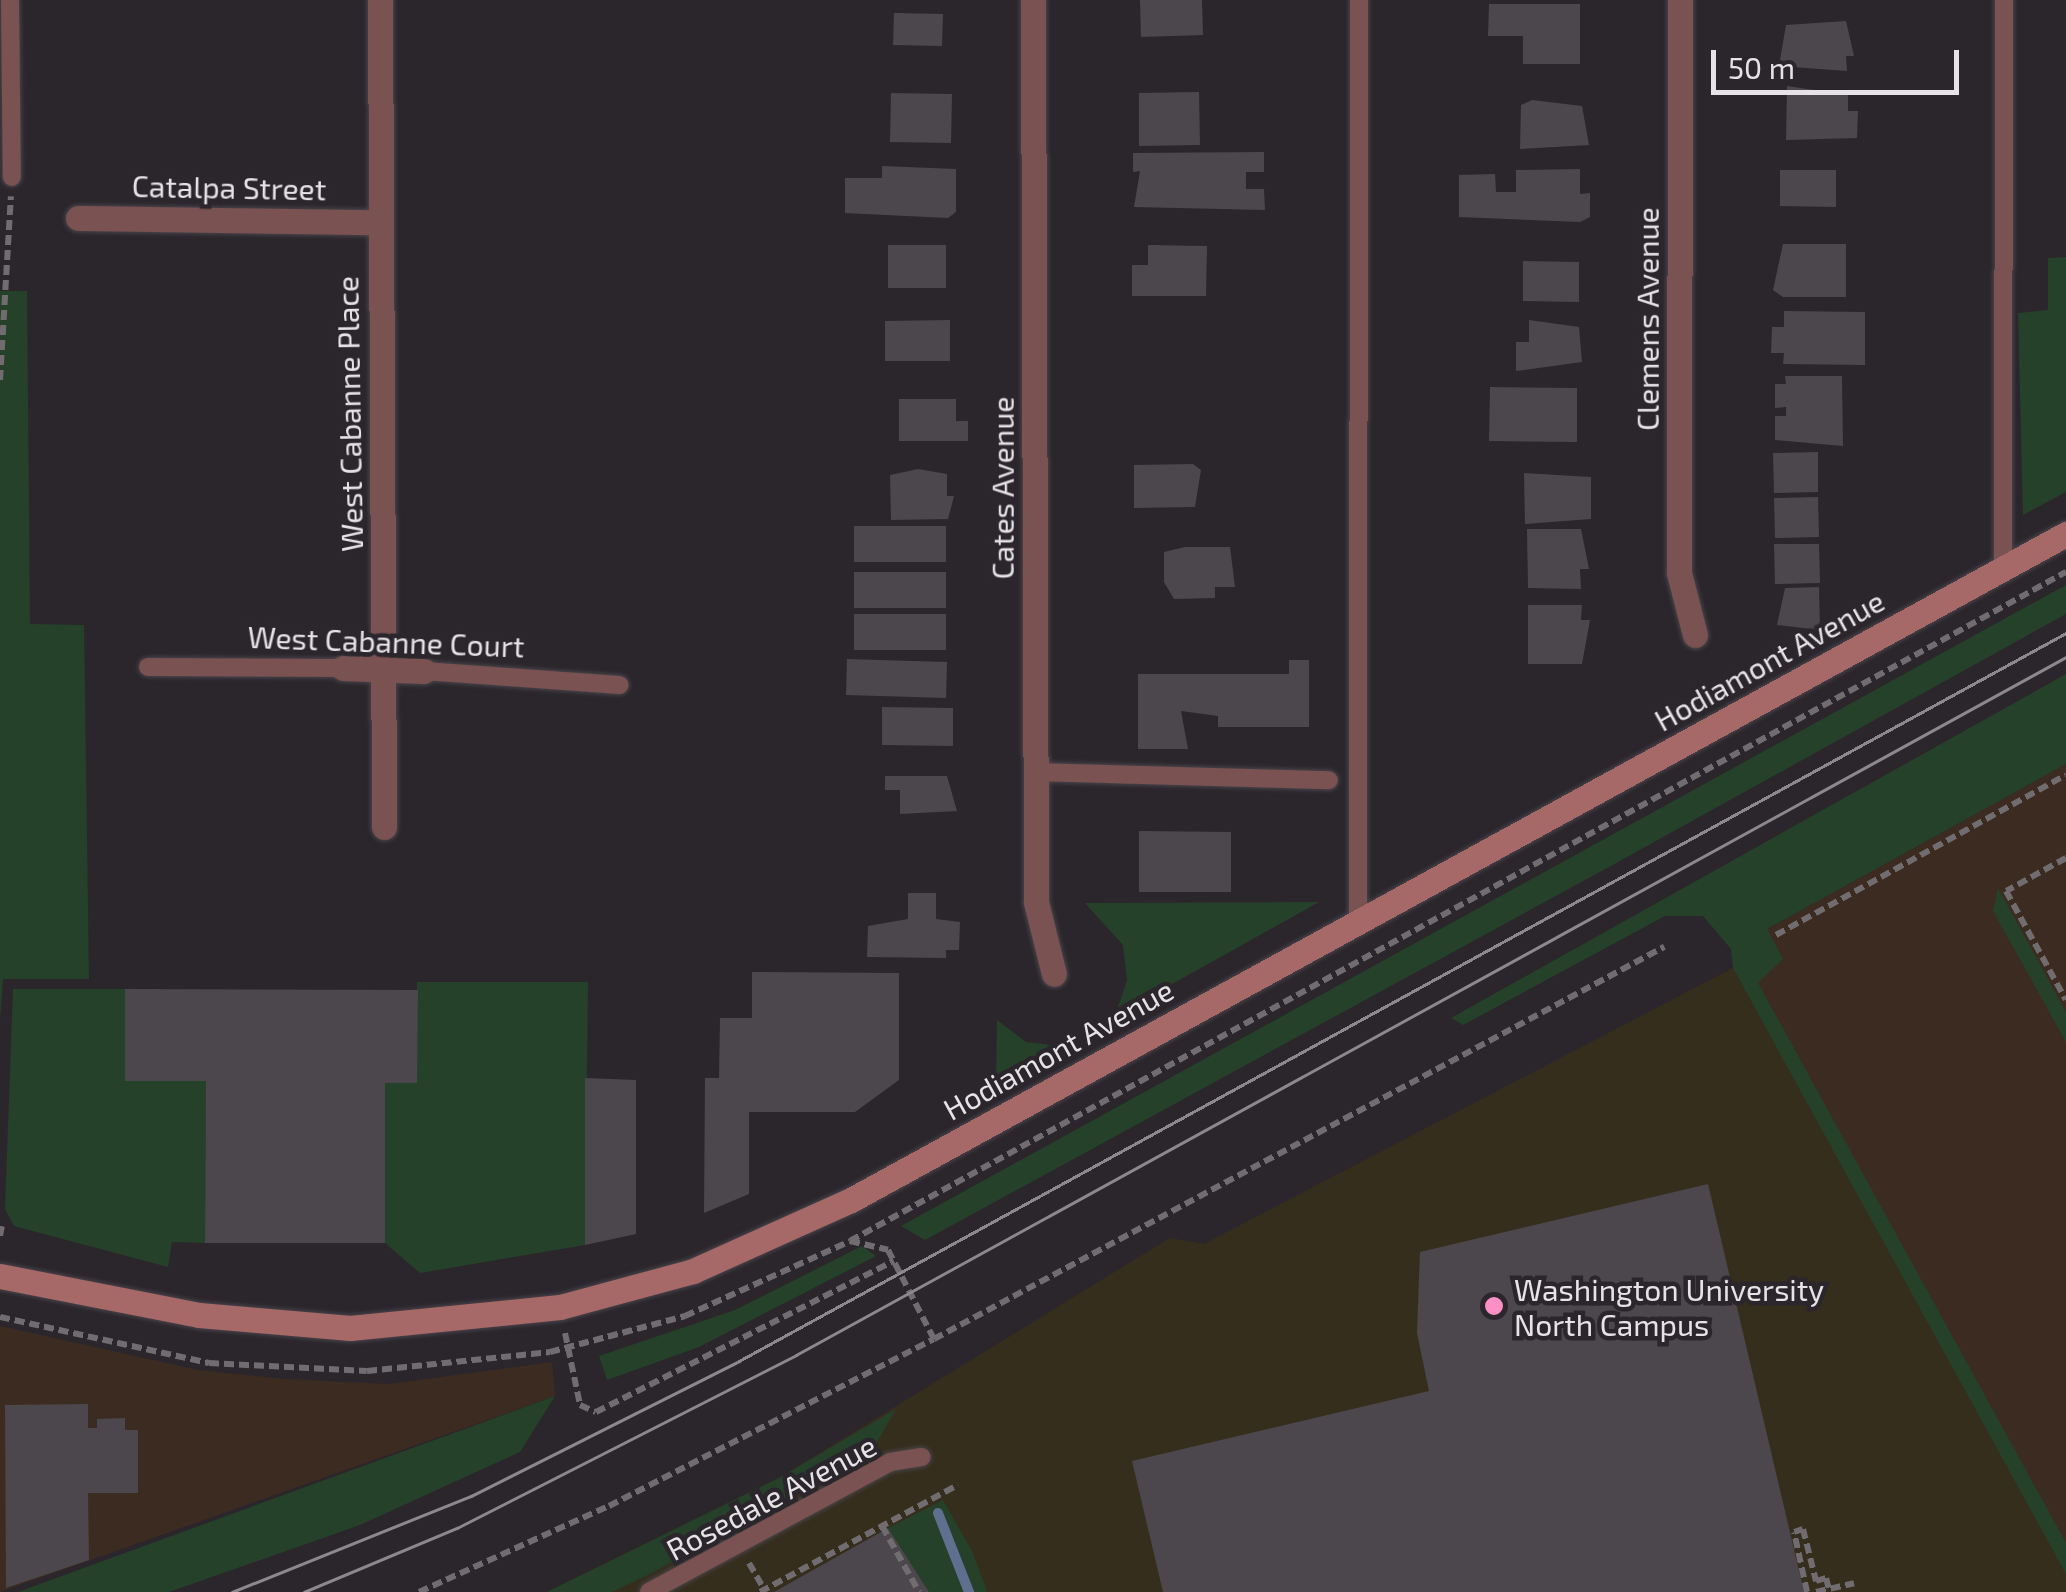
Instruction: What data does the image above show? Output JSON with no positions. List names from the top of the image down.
{
  "streets": {
    "street": [
      "Catalpa Street",
      "Clemens Avenue",
      "West Cabanne Place",
      "Cates Avenue",
      "West Cabanne Court",
      "Hodiamont Avenue"
    ],
    "lane": ["Rosedale Avenue"]
  },
  "crossings": [
    ["Catalpa Street", "West Cabanne Place"],
    ["West Cabanne Place", "West Cabanne Court"]
  ],
  "places": ["Washington University North Campus"],
  "scale_bar": "50 m"
}
